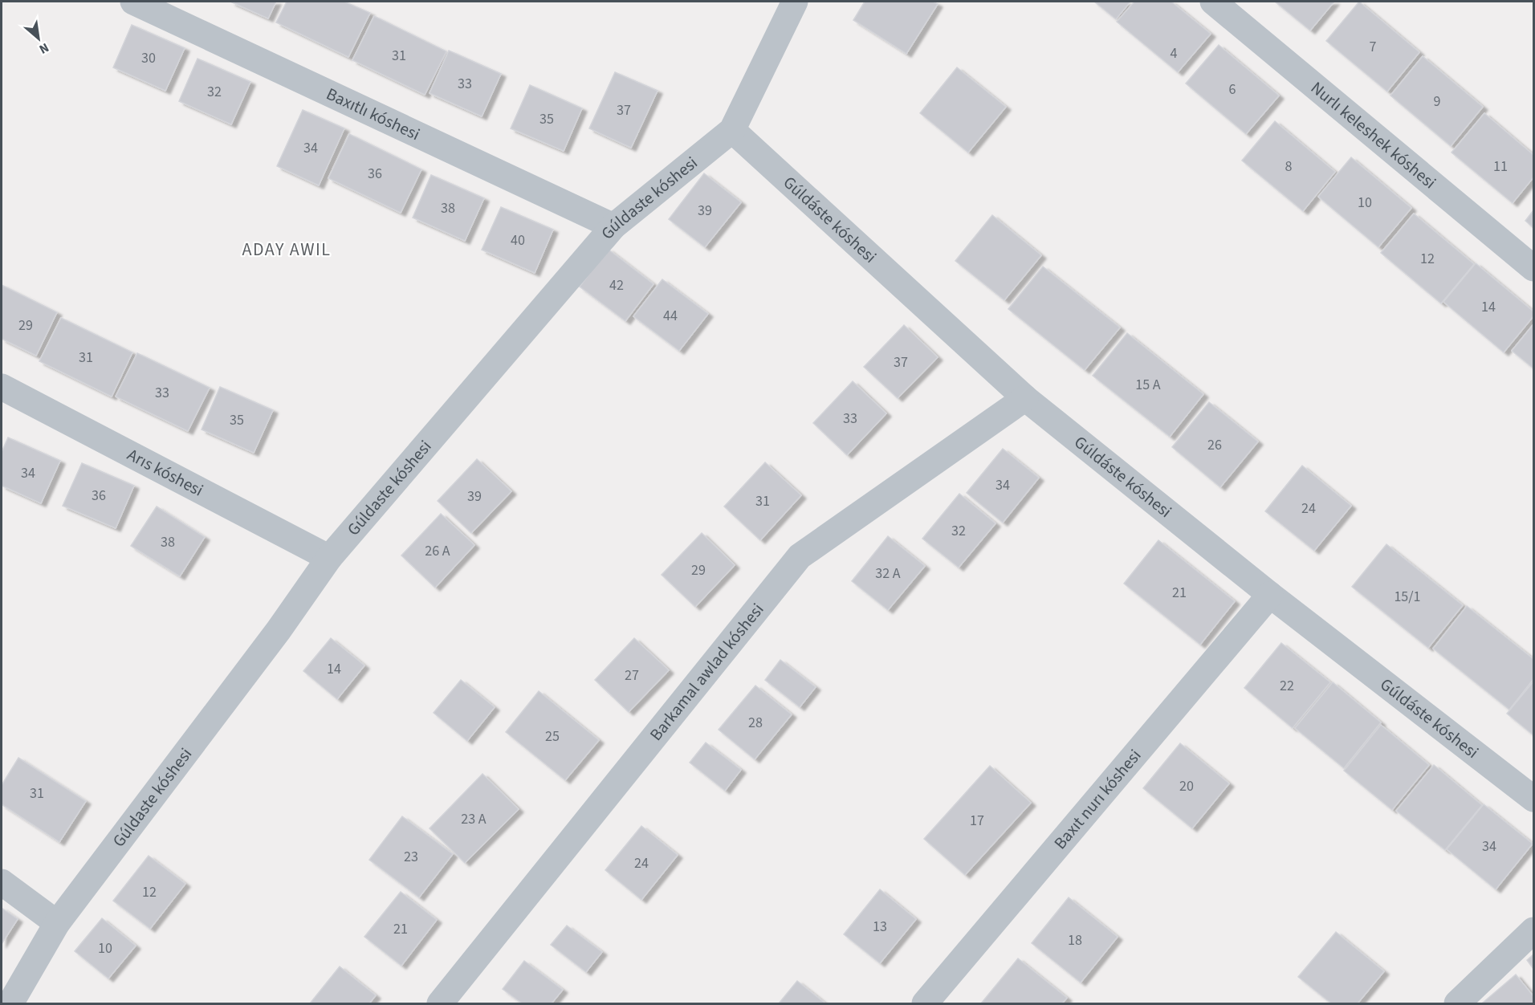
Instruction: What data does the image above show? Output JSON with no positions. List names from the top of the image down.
{
  "streets": {
    "street": [
      "Baxıtlı kóshesi",
      "Nurlı keleshek kóshesi",
      "Gúldaste kóshesi",
      "Gúldáste kóshesi",
      "Arıs kóshesi",
      "Barkamal awlad kóshesi",
      "Baxıt nurı kóshesi"
    ]
  },
  "crossings": [
    ["Baxıtlı kóshesi", "Gúldaste kóshesi"],
    ["Gúldaste kóshesi", "Gúldáste kóshesi"],
    ["Gúldaste kóshesi", "Arıs kóshesi"],
    ["Gúldáste kóshesi", "Barkamal awlad kóshesi"],
    ["Gúldáste kóshesi", "Baxıt nurı kóshesi"]
  ],
  "districts": ["ADAY AWIL"],
  "house_numbers": [
    "7",
    "4",
    "31",
    "30",
    "33",
    "6",
    "32",
    "9",
    "37",
    "35",
    "34",
    "8",
    "11",
    "36",
    "10",
    "38",
    "39",
    "40",
    "12",
    "42",
    "14",
    "44",
    "29",
    "31",
    "37",
    "15 А",
    "33",
    "33",
    "35",
    "26",
    "34",
    "34",
    "36",
    "39",
    "31",
    "24",
    "32",
    "38",
    "26 А",
    "29",
    "32 А",
    "21",
    "15/1",
    "14",
    "27",
    "22",
    "28",
    "25",
    "20",
    "31",
    "23 А",
    "17",
    "34",
    "23",
    "24",
    "12",
    "13",
    "21",
    "18",
    "10"
  ],
  "north": "bottom right"
}
